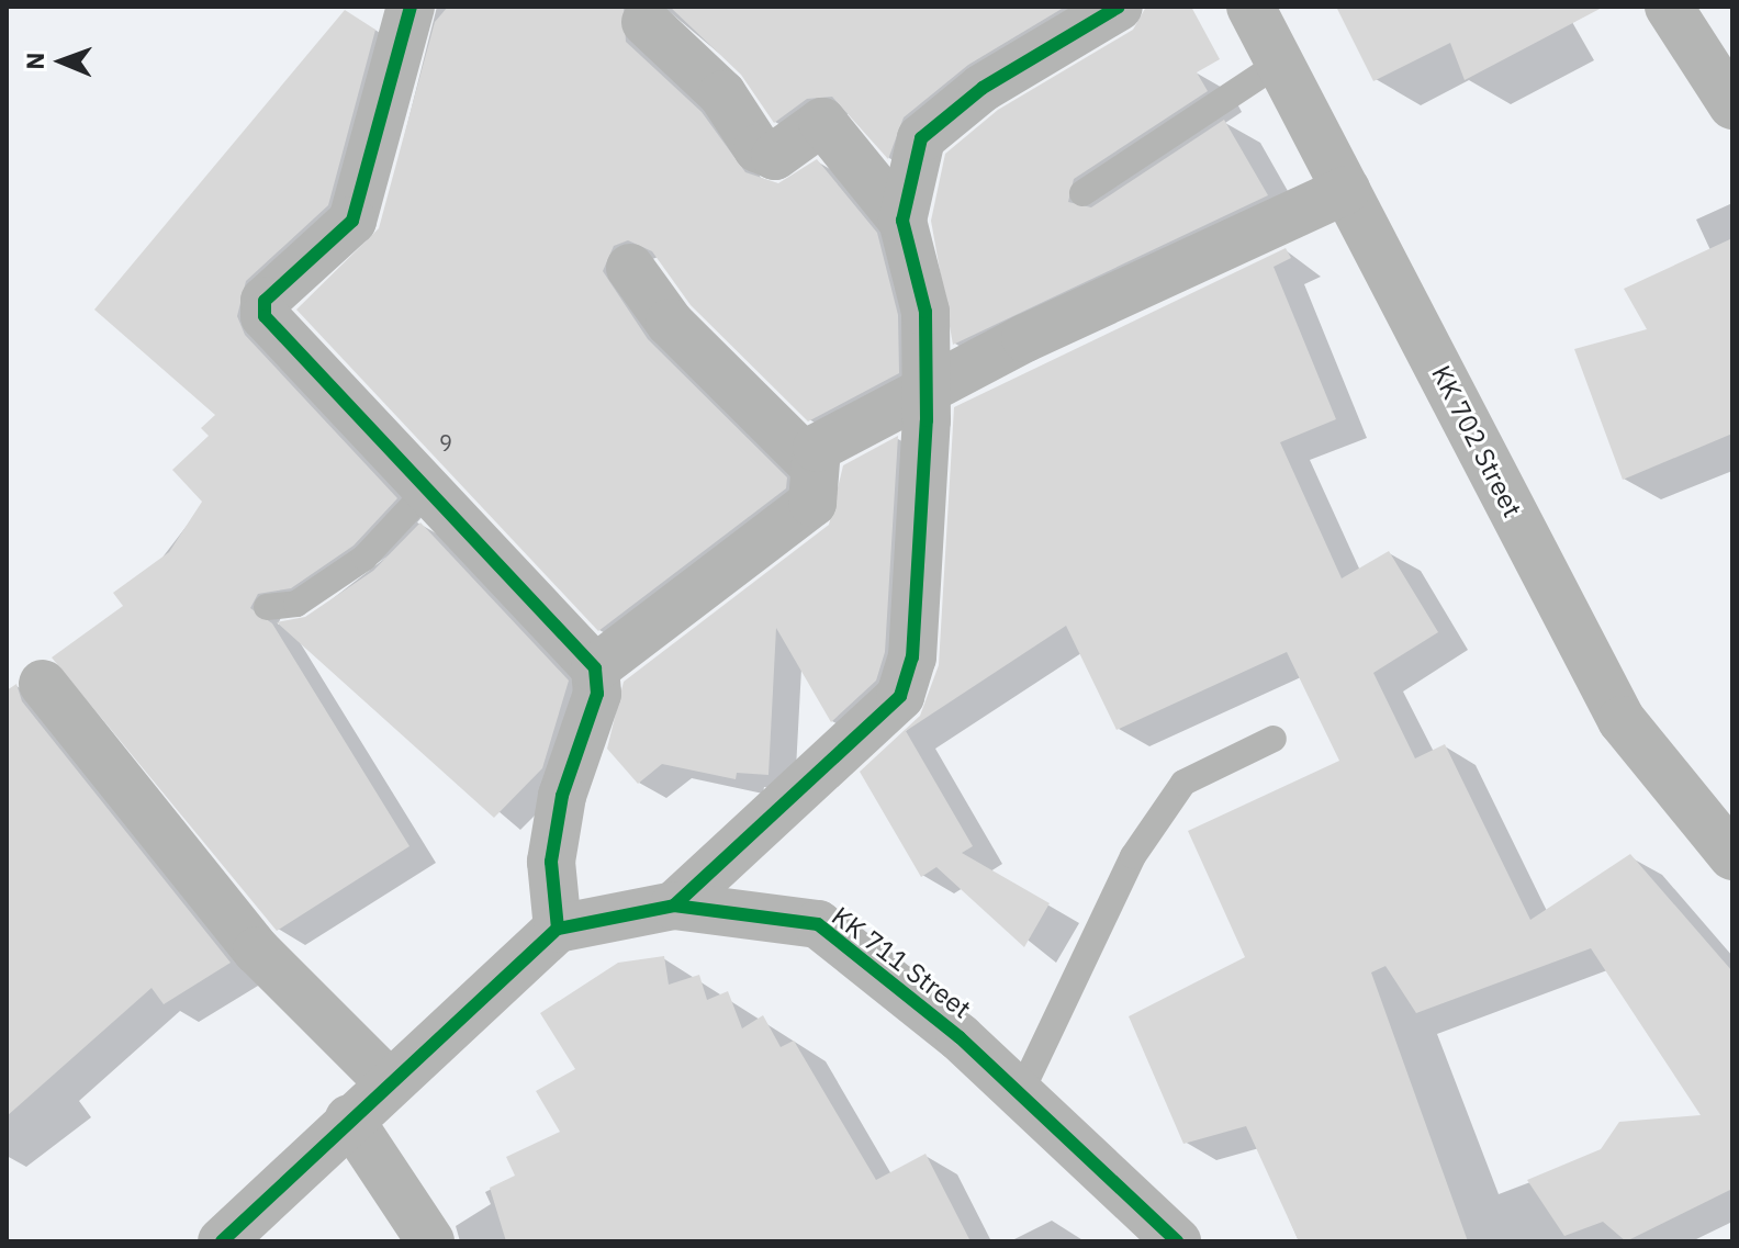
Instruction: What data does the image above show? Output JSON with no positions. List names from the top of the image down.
{
  "streets": {
    "street": ["KK 702 Street", "KK 711 Street"]
  },
  "house_numbers": ["9"],
  "north": "left"
}
